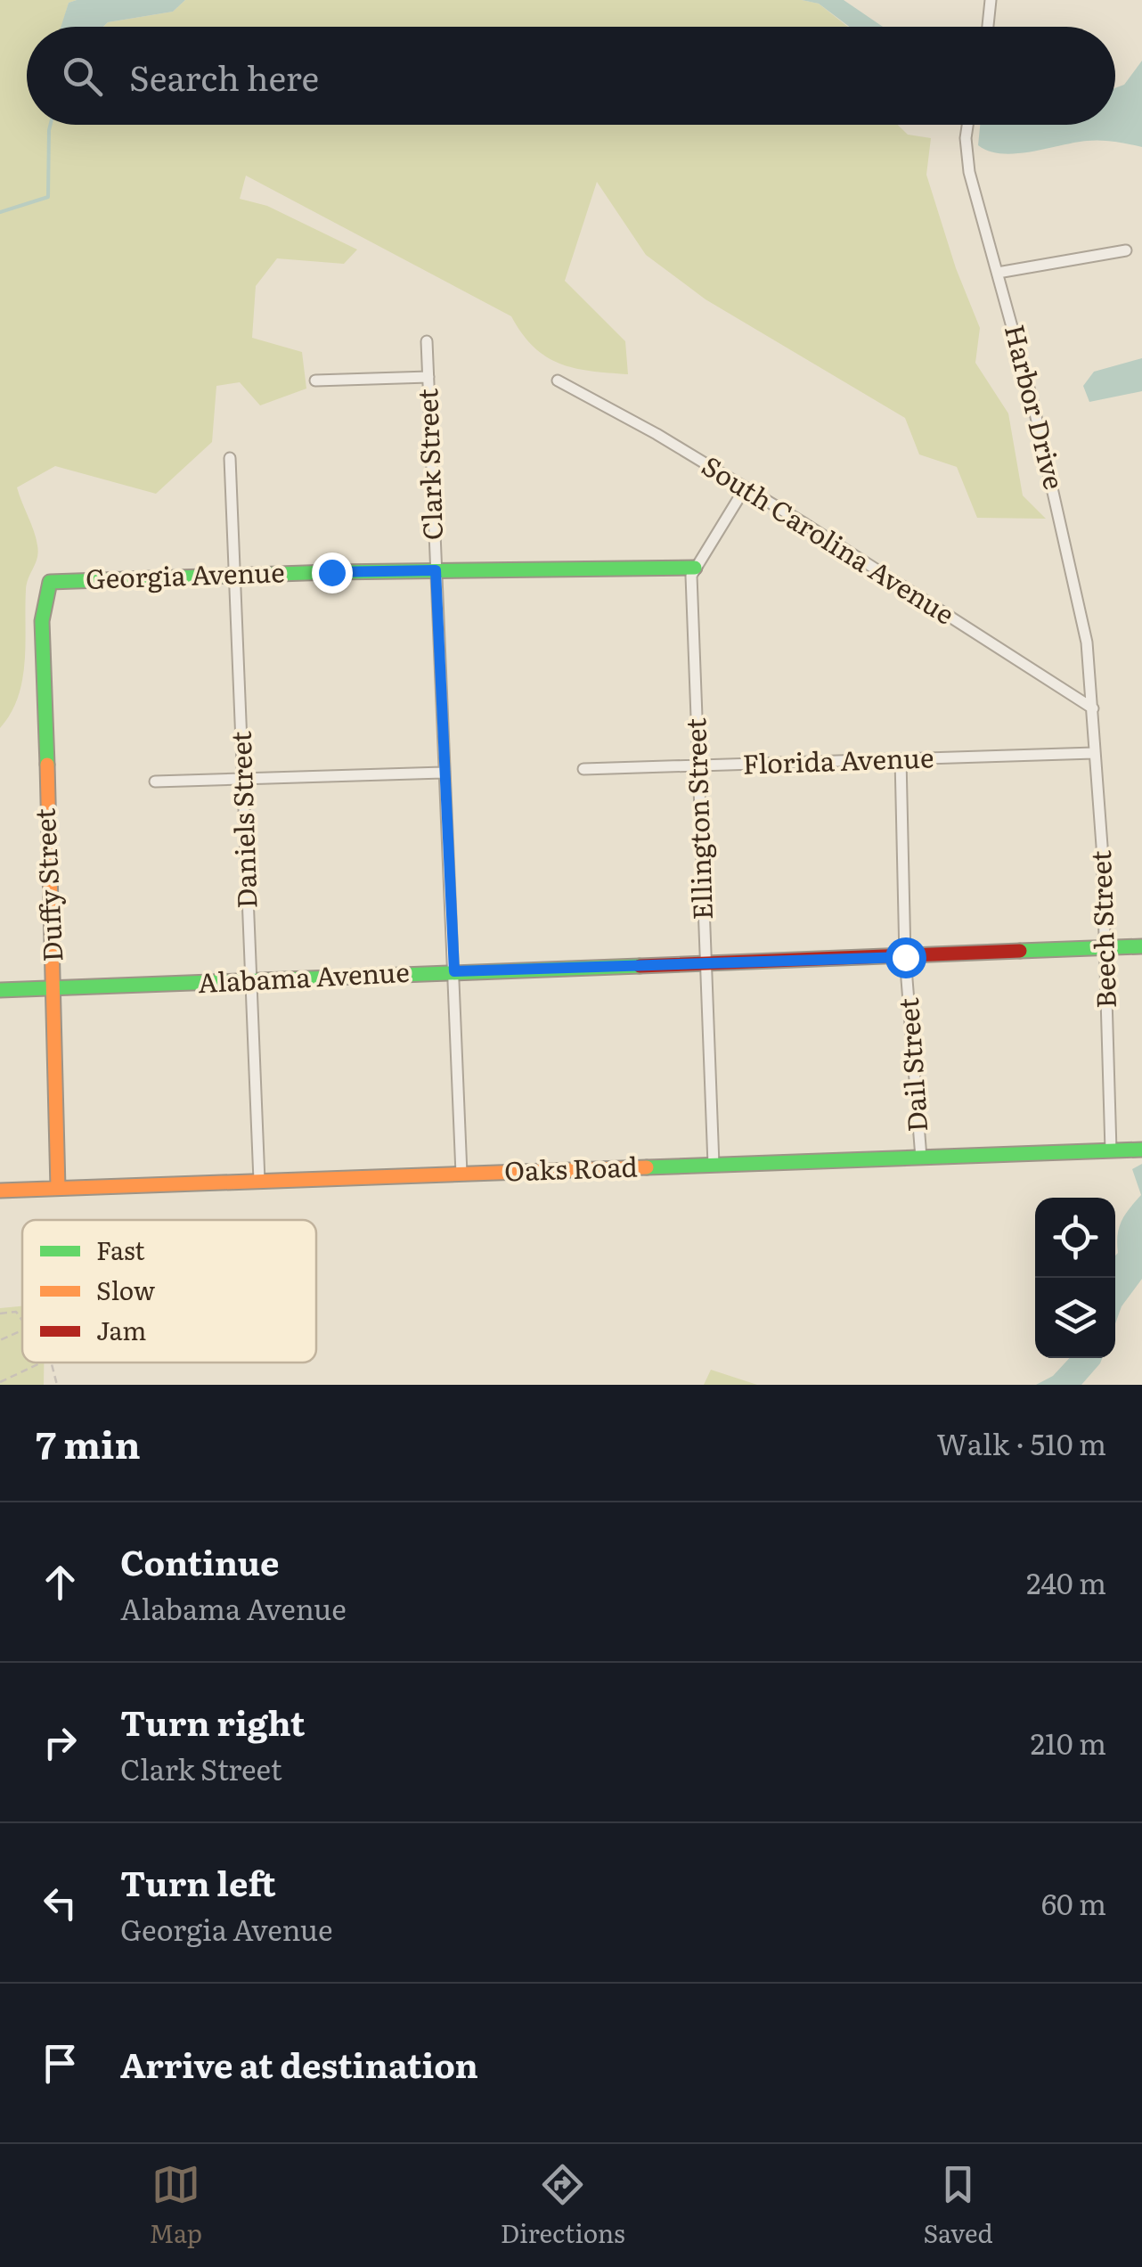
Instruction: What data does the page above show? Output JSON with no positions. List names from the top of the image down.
{
  "streets": {
    "street": [
      "Harbor Drive",
      "Clark Street",
      "South Carolina Avenue",
      "Georgia Avenue",
      "Florida Avenue",
      "Ellington Street",
      "Daniels Street",
      "Duffy Street",
      "Beech Street",
      "Alabama Avenue",
      "Dail Street",
      "Oaks Road"
    ]
  },
  "crossings": [
    ["Harbor Drive", "South Carolina Avenue"],
    ["Harbor Drive", "Beech Street"],
    ["Clark Street", "Georgia Avenue"],
    ["Clark Street", "Alabama Avenue"],
    ["Clark Street", "Oaks Road"],
    ["South Carolina Avenue", "Ellington Street"],
    ["South Carolina Avenue", "Beech Street"],
    ["Georgia Avenue", "Ellington Street"],
    ["Georgia Avenue", "Daniels Street"],
    ["Georgia Avenue", "Duffy Street"],
    ["Florida Avenue", "Ellington Street"],
    ["Florida Avenue", "Beech Street"],
    ["Florida Avenue", "Dail Street"],
    ["Ellington Street", "Alabama Avenue"],
    ["Ellington Street", "Oaks Road"],
    ["Daniels Street", "Alabama Avenue"],
    ["Daniels Street", "Oaks Road"],
    ["Duffy Street", "Alabama Avenue"],
    ["Duffy Street", "Oaks Road"],
    ["Beech Street", "Alabama Avenue"],
    ["Beech Street", "Oaks Road"],
    ["Alabama Avenue", "Dail Street"],
    ["Dail Street", "Oaks Road"]
  ],
  "legend": ["Fast", "Slow", "Jam"],
  "page": {
    "search": "Search here",
    "heading": ["7 min", "Walk · 510 m"],
    "list": [
      ["Continue", "Alabama Avenue", "240 m"],
      ["Turn right", "Clark Street", "210 m"],
      ["Turn left", "Georgia Avenue", "60 m"],
      "Arrive at destination"
    ],
    "nav": ["Map", "Directions", "Saved"]
  }
}
